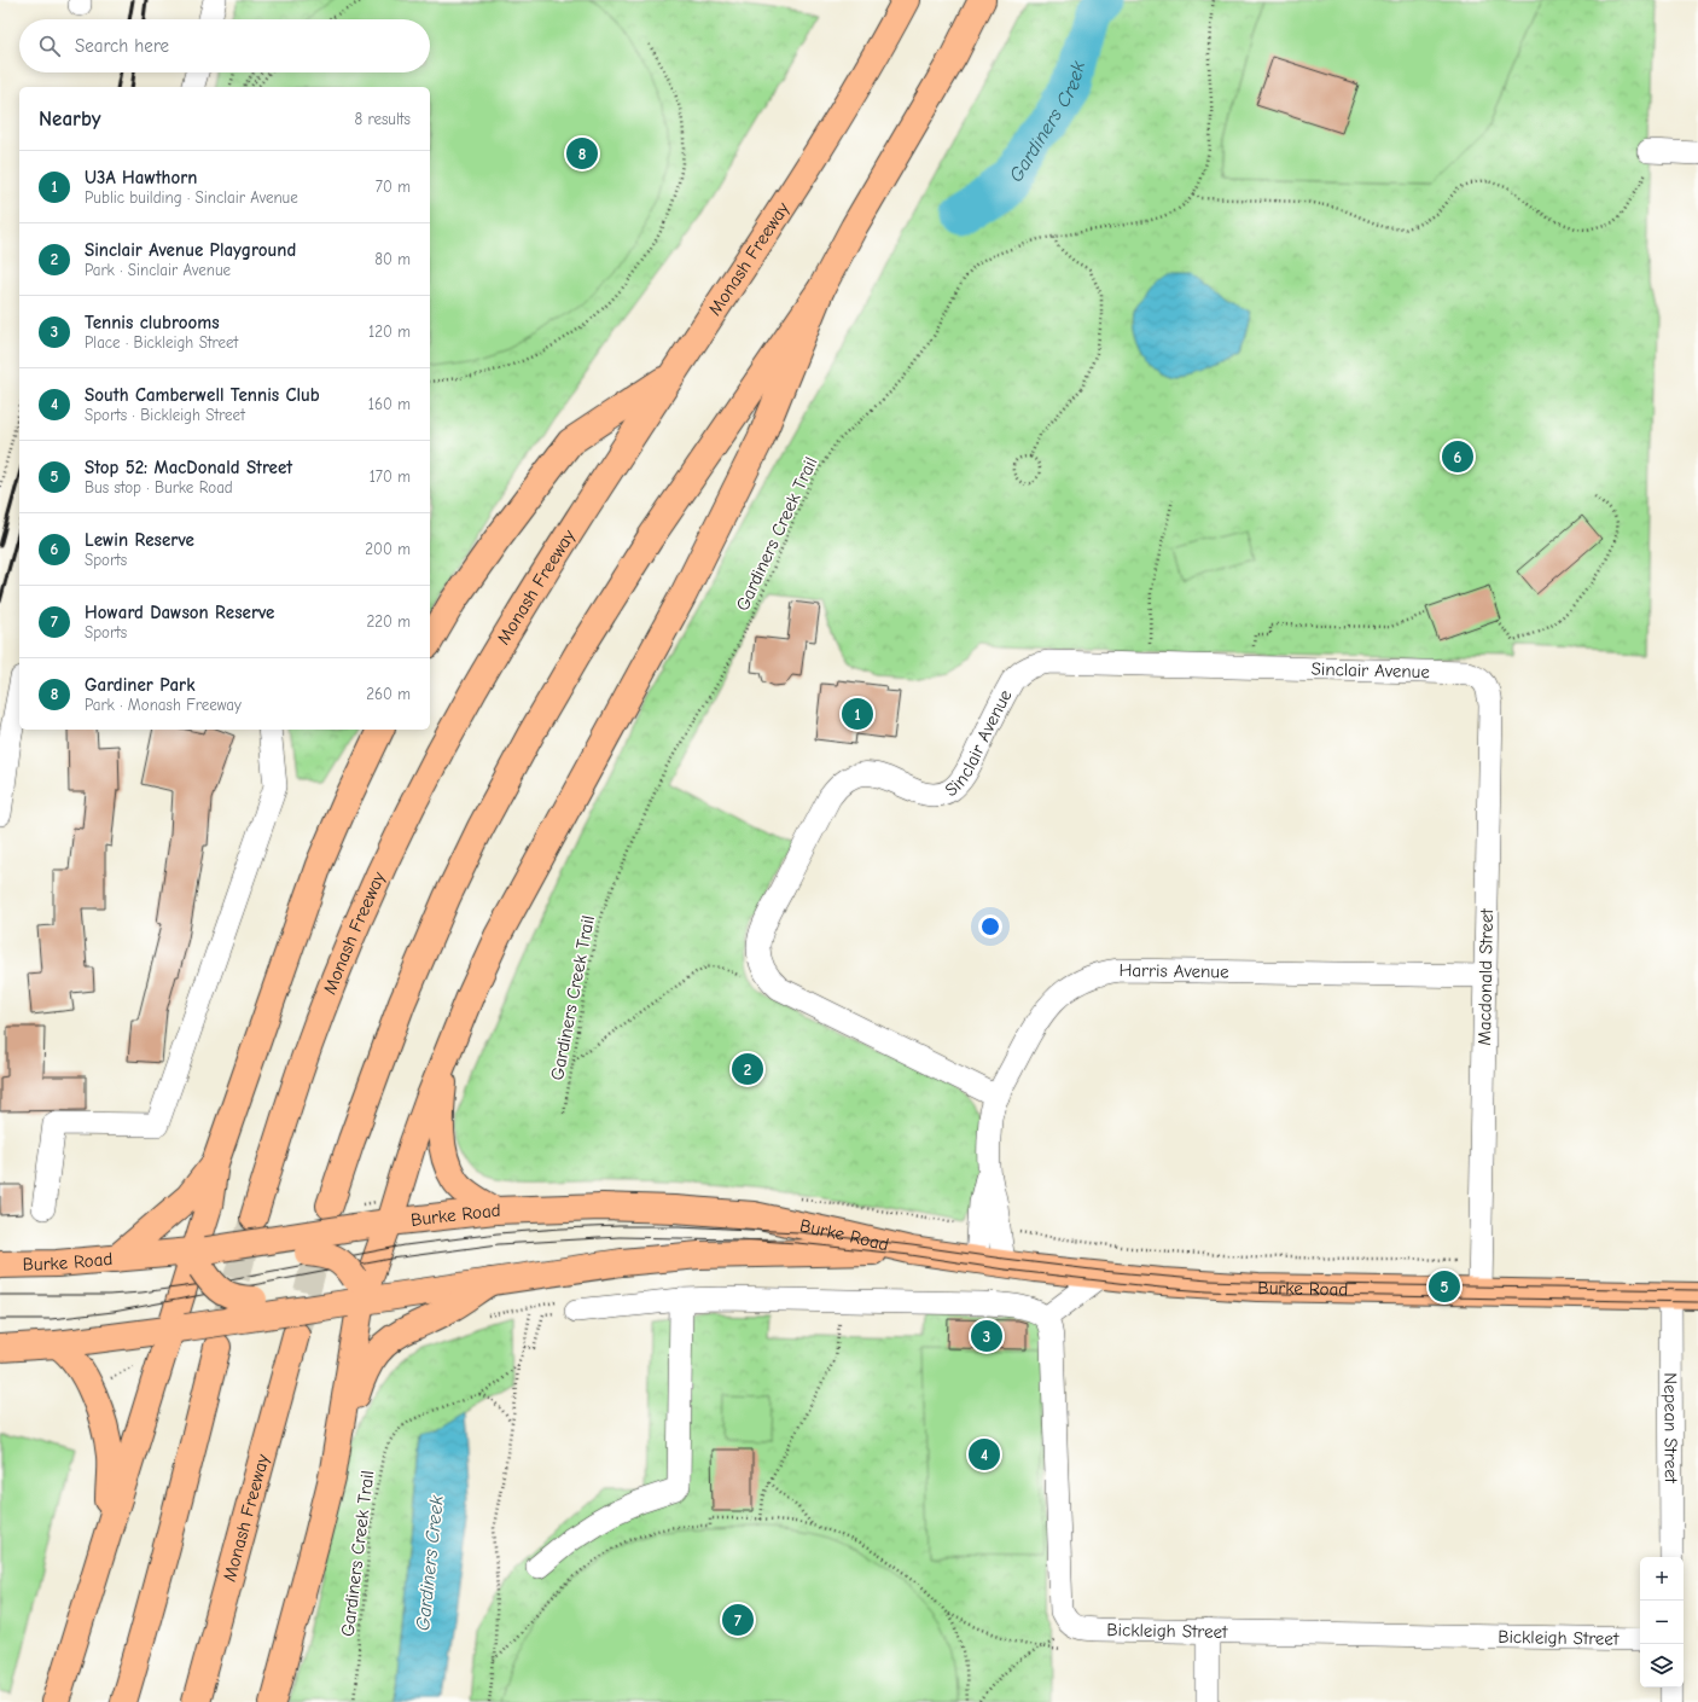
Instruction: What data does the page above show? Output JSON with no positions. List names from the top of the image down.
{
  "streets": {
    "main road": ["Monash Freeway", "Burke Road"],
    "street": [
      "Sinclair Avenue",
      "Harris Avenue",
      "Macdonald Street",
      "Nepean Street",
      "Bickleigh Street"
    ],
    "path": ["Gardiners Creek Trail"]
  },
  "crossings": [
    ["Monash Freeway", "Burke Road"],
    ["Sinclair Avenue", "Harris Avenue"],
    ["Sinclair Avenue", "Macdonald Street"],
    ["Harris Avenue", "Macdonald Street"],
    ["Harris Avenue", "Burke Road"],
    ["Macdonald Street", "Burke Road"],
    ["Burke Road", "Nepean Street"]
  ],
  "water": ["Gardiners Creek"],
  "page": {
    "search": "Search here",
    "heading": ["Nearby", "8 results"],
    "pins": [
      "8",
      "6",
      "1",
      "2",
      "5",
      "3",
      "4",
      "7"
    ],
    "list": [
      {
        "mark": "1",
        "name": "U3A Hawthorn",
        "note": "Public building · Sinclair Avenue",
        "value": "70 m"
      },
      {
        "mark": "2",
        "name": "Sinclair Avenue Playground",
        "note": "Park · Sinclair Avenue",
        "value": "80 m"
      },
      {
        "mark": "3",
        "name": "Tennis clubrooms",
        "note": "Place · Bickleigh Street",
        "value": "120 m"
      },
      {
        "mark": "4",
        "name": "South Camberwell Tennis Club",
        "note": "Sports · Bickleigh Street",
        "value": "160 m"
      },
      {
        "mark": "5",
        "name": "Stop 52: MacDonald Street",
        "note": "Bus stop · Burke Road",
        "value": "170 m"
      },
      {
        "mark": "6",
        "name": "Lewin Reserve",
        "note": "Sports",
        "value": "200 m"
      },
      {
        "mark": "7",
        "name": "Howard Dawson Reserve",
        "note": "Sports",
        "value": "220 m"
      },
      {
        "mark": "8",
        "name": "Gardiner Park",
        "note": "Park · Monash Freeway",
        "value": "260 m"
      }
    ],
    "map_buttons": ["+", "−"]
  }
}
